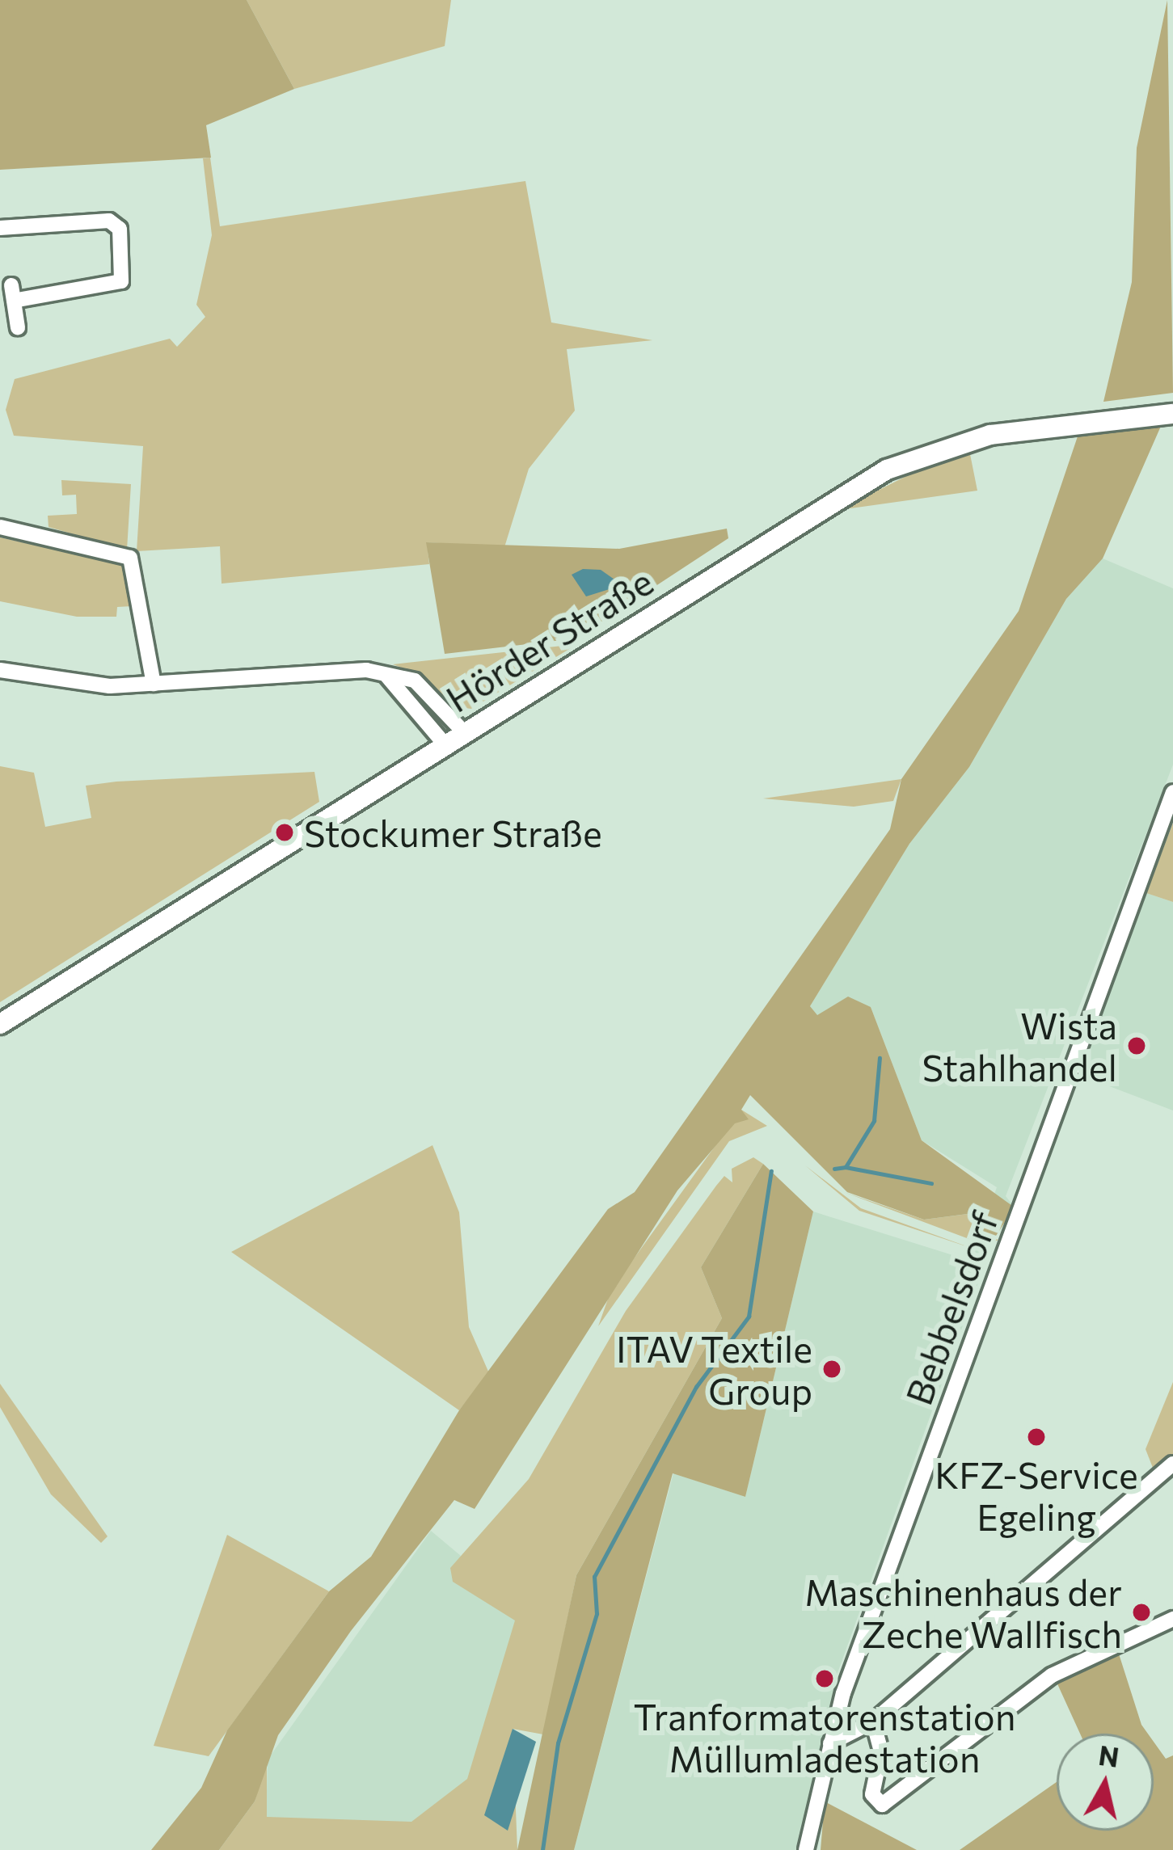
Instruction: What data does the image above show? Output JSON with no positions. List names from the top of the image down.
{
  "streets": {
    "main road": ["Hörder Straße"],
    "street": ["Bebbelsdorf"]
  },
  "places": [
    "Stockumer Straße",
    "Wista Stahlhandel",
    "ITAV Textile Group",
    "KFZ-Service Egeling",
    "Maschinenhaus der Zeche Wallfisch",
    "Tranformatorenstation Müllumladestation"
  ],
  "north": "top"
}
